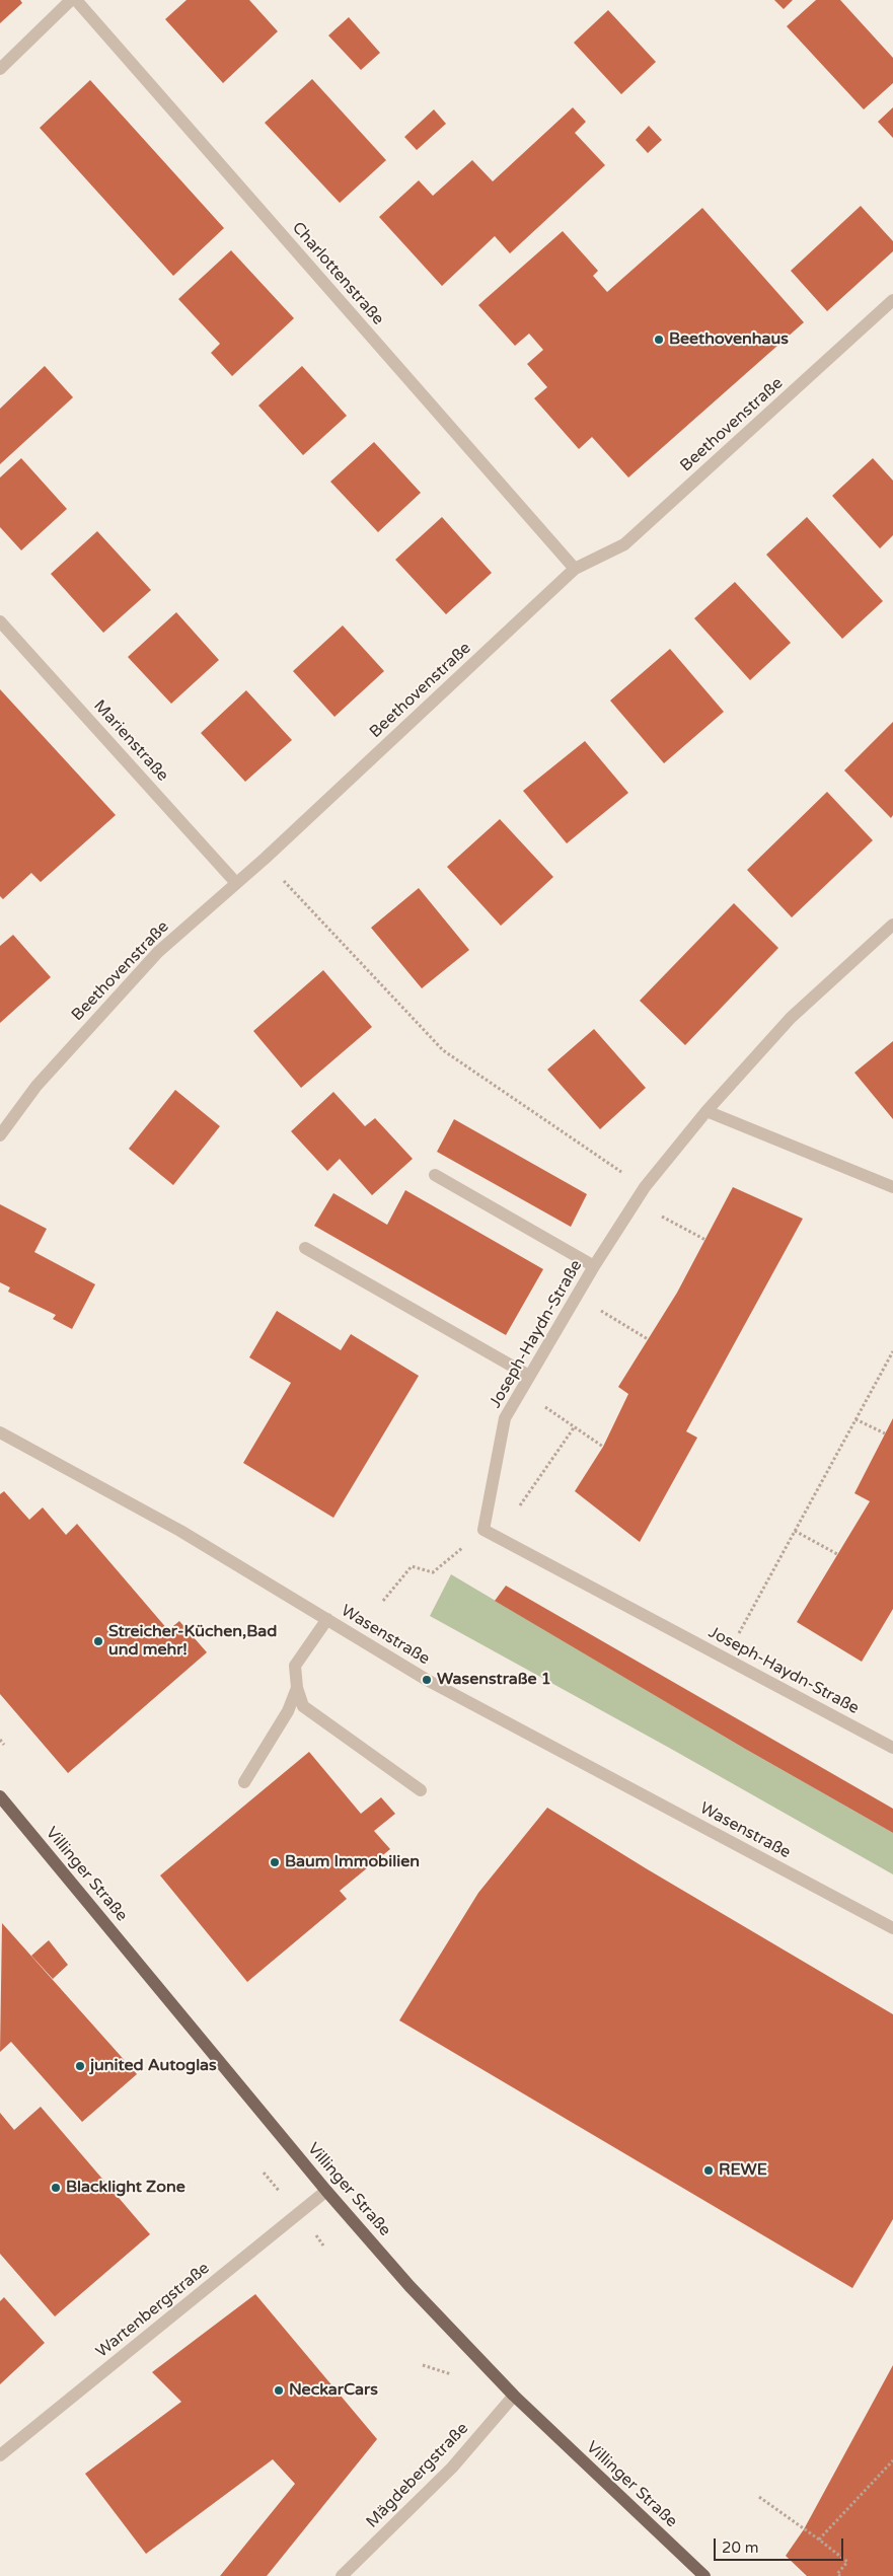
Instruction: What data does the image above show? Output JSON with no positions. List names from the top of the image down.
{
  "streets": {
    "main road": ["Villinger Straße"],
    "street": [
      "Charlottenstraße",
      "Beethovenstraße",
      "Marienstraße",
      "Joseph-Haydn-Straße",
      "Wasenstraße",
      "Wartenbergstraße",
      "Mägdebergstraße"
    ]
  },
  "crossings": [
    ["Charlottenstraße", "Beethovenstraße"],
    ["Beethovenstraße", "Marienstraße"],
    ["Villinger Straße", "Wartenbergstraße"],
    ["Villinger Straße", "Mägdebergstraße"]
  ],
  "places": [
    "Beethovenhaus",
    "Streicher-Küchen,Bad und mehr!",
    "Wasenstraße 1",
    "Baum Immobilien",
    "junited Autoglas",
    "REWE",
    "Blacklight Zone",
    "NeckarCars"
  ],
  "scale_bar": "20 m"
}
